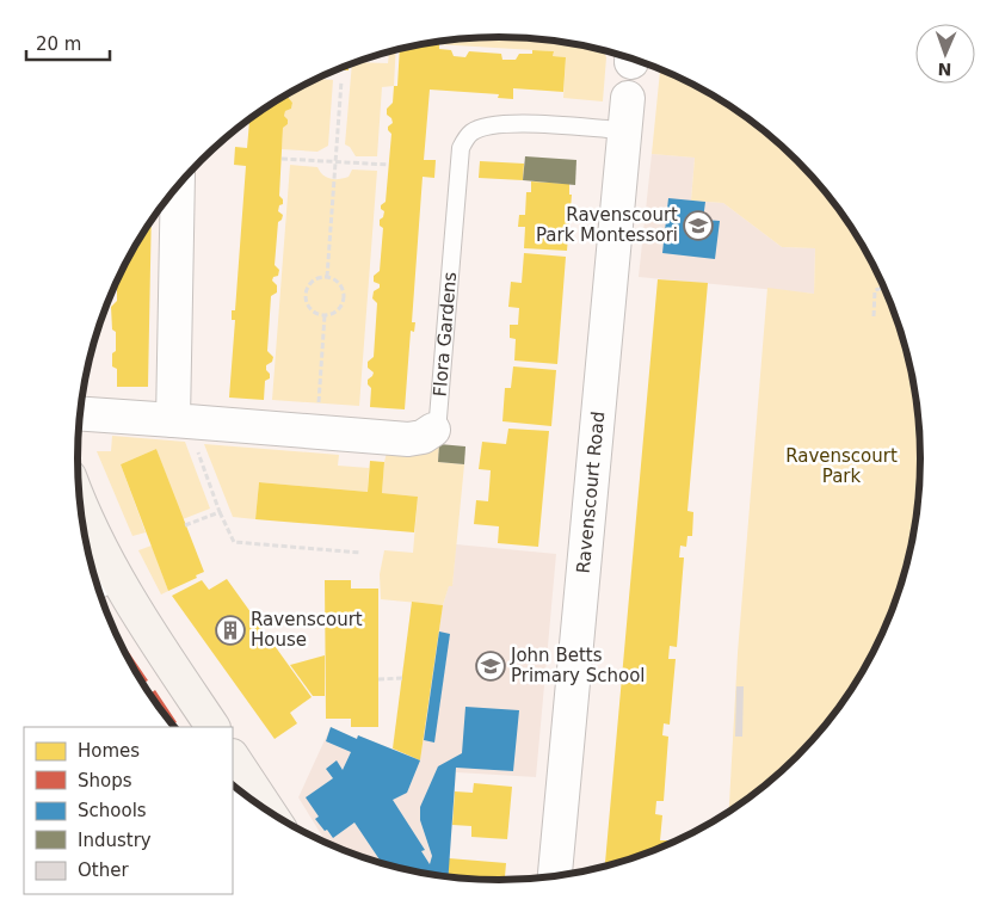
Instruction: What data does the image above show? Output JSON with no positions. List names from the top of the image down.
{
  "streets": {
    "street": ["Flora Gardens", "Ravenscourt Road"]
  },
  "crossings": [
    ["Flora Gardens", "Ravenscourt Road"]
  ],
  "parks": ["Ravenscourt Park"],
  "places": {
    "school or university": ["Ravenscourt Park Montessori", "John Betts Primary School"],
    "building": ["Ravenscourt House"]
  },
  "legend": [
    "Homes",
    "Shops",
    "Schools",
    "Industry",
    "Other"
  ],
  "scale_bar": "20 m",
  "north": "bottom"
}
